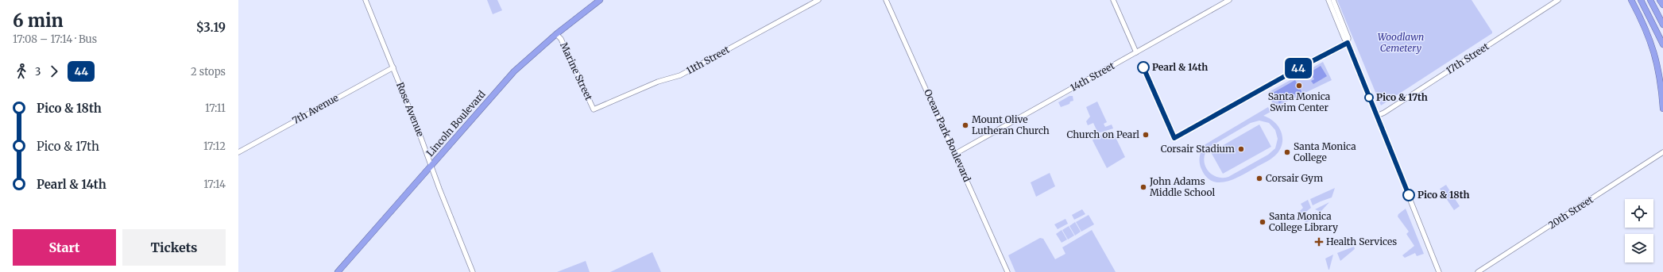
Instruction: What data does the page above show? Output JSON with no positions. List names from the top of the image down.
{
  "streets": {
    "highway": ["Lincoln Boulevard"],
    "street": [
      "17th Street",
      "11th Street",
      "Marine Street",
      "14th Street",
      "7th Avenue",
      "Rose Avenue",
      "Ocean Park Boulevard",
      "20th Street"
    ]
  },
  "crossings": [
    ["11th Street", "Marine Street"],
    ["Marine Street", "Lincoln Boulevard"],
    ["14th Street", "Ocean Park Boulevard"],
    ["7th Avenue", "Rose Avenue"],
    ["Rose Avenue", "Lincoln Boulevard"]
  ],
  "parks": ["Woodlawn Cemetery"],
  "places": {
    "other": [
      "Pearl & 14th",
      "Santa Monica Swim Center",
      "Pico & 17th",
      "Mount Olive Lutheran Church",
      "Church on Pearl",
      "Corsair Stadium",
      "Santa Monica College",
      "Corsair Gym",
      "John Adams Middle School",
      "Pico & 18th",
      "Santa Monica College Library"
    ],
    "health": ["Health Services"]
  },
  "lines": ["bus line 44"],
  "page": {
    "heading": ["6 min", "17:08 – 17:14 · Bus", "$3.19"],
    "on_map": "44",
    "legs": ["3", "44", "2 stops"],
    "list": [
      {
        "name": "Pico & 18th",
        "value": "17:11"
      },
      {
        "name": "Pico & 17th",
        "value": "17:12"
      },
      {
        "name": "Pearl & 14th",
        "value": "17:14"
      }
    ],
    "buttons": ["Start", "Tickets"]
  }
}
